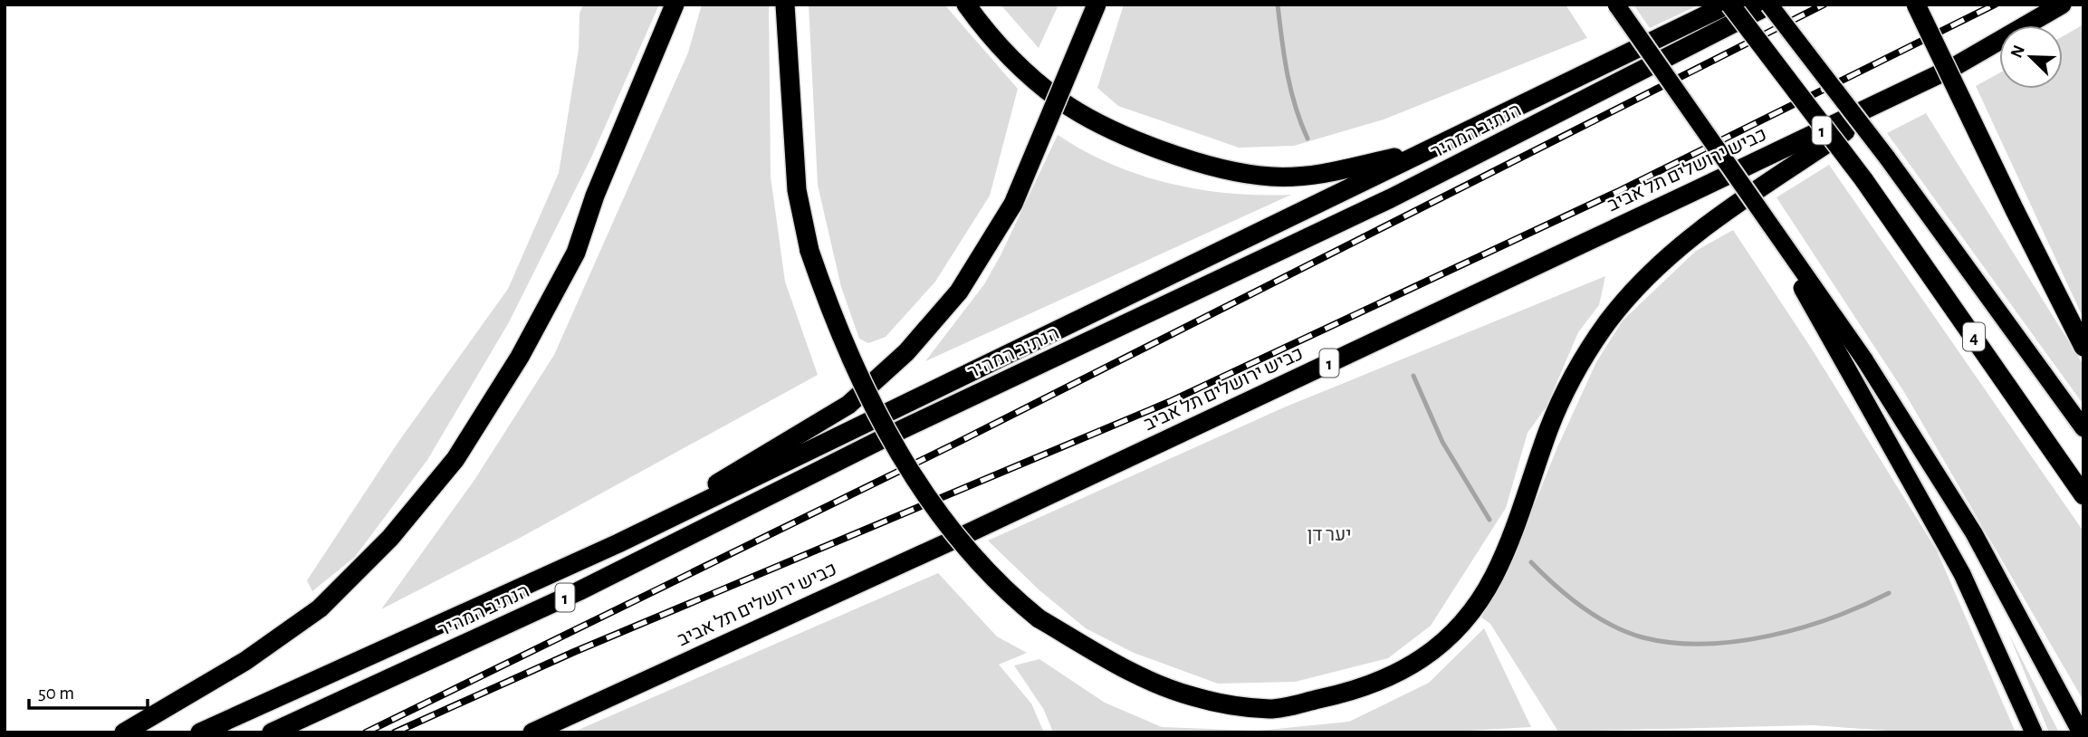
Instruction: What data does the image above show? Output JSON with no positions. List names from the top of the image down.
{
  "streets": {
    "highway": [
      "הנתיב המהיר",
      "1",
      "כביש ירושלים תל אביב",
      "4"
    ]
  },
  "crossings": [
    ["הנתיב המהיר", "4"],
    ["1", "4"]
  ],
  "parks": ["יער דן"],
  "scale_bar": "50 m",
  "north": "top left"
}
